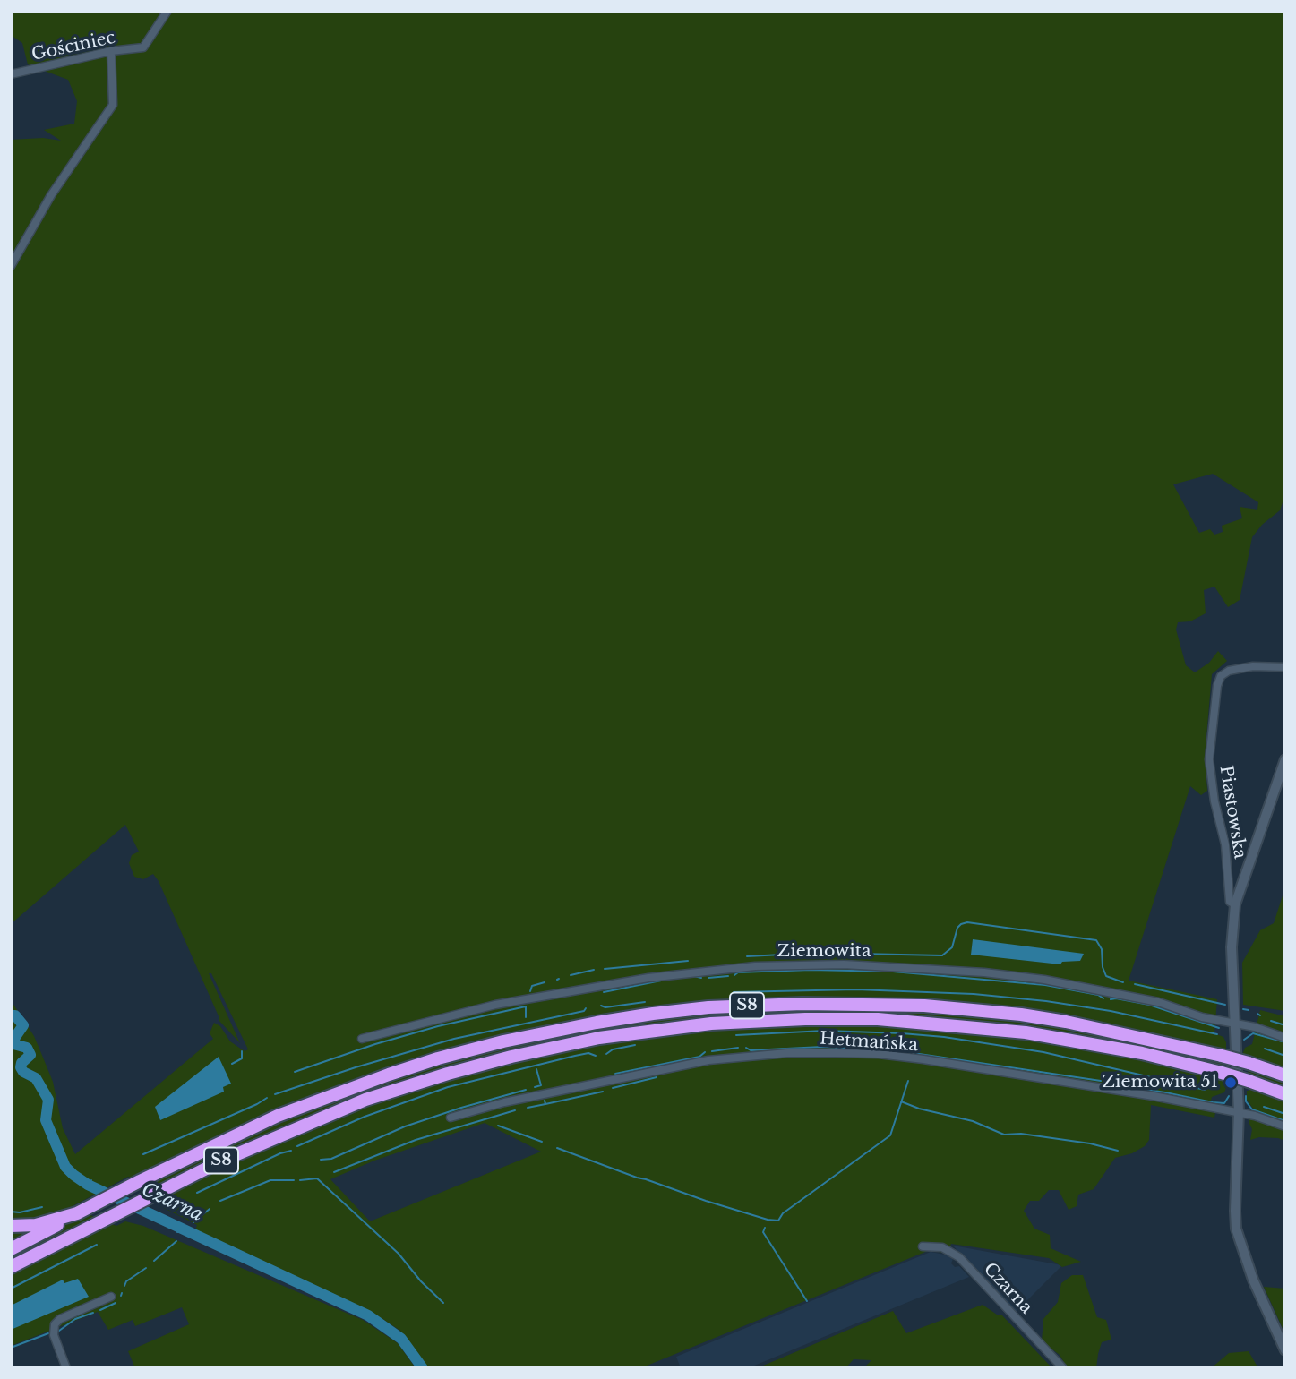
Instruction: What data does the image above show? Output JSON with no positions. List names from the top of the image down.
{
  "streets": {
    "highway": ["S8"],
    "street": [
      "Gościniec",
      "Piastowska",
      "Ziemowita",
      "Hetmańska",
      "Czarna"
    ]
  },
  "water": ["Czarna"],
  "places": ["Ziemowita 51"]
}
